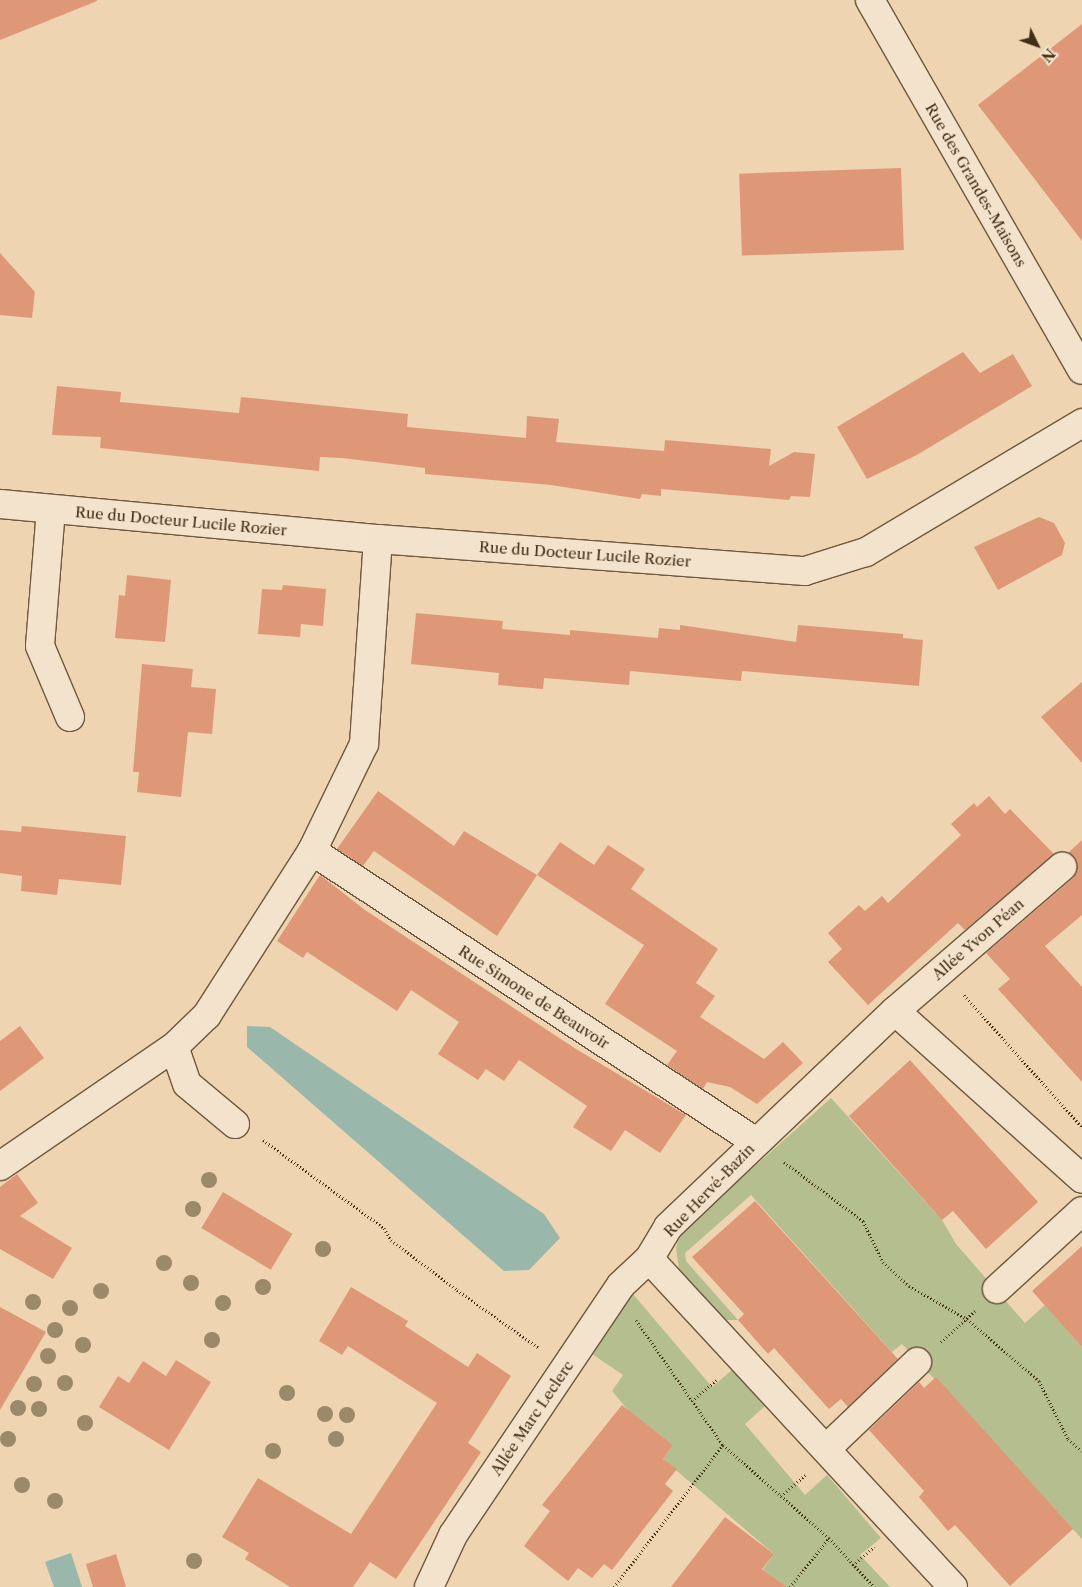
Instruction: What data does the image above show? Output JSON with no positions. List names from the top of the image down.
{
  "streets": {
    "street": [
      "Rue des Grandes-Maisons",
      "Rue du Docteur Lucile Rozier",
      "Allée Yvon Péan",
      "Rue Simone de Beauvoir",
      "Rue Hervé-Bazin",
      "Allée Marc Leclerc"
    ]
  },
  "crossings": [
    ["Allée Yvon Péan", "Rue Hervé-Bazin"],
    ["Rue Simone de Beauvoir", "Rue Hervé-Bazin"],
    ["Rue Hervé-Bazin", "Allée Marc Leclerc"]
  ],
  "north": "bottom right"
}
